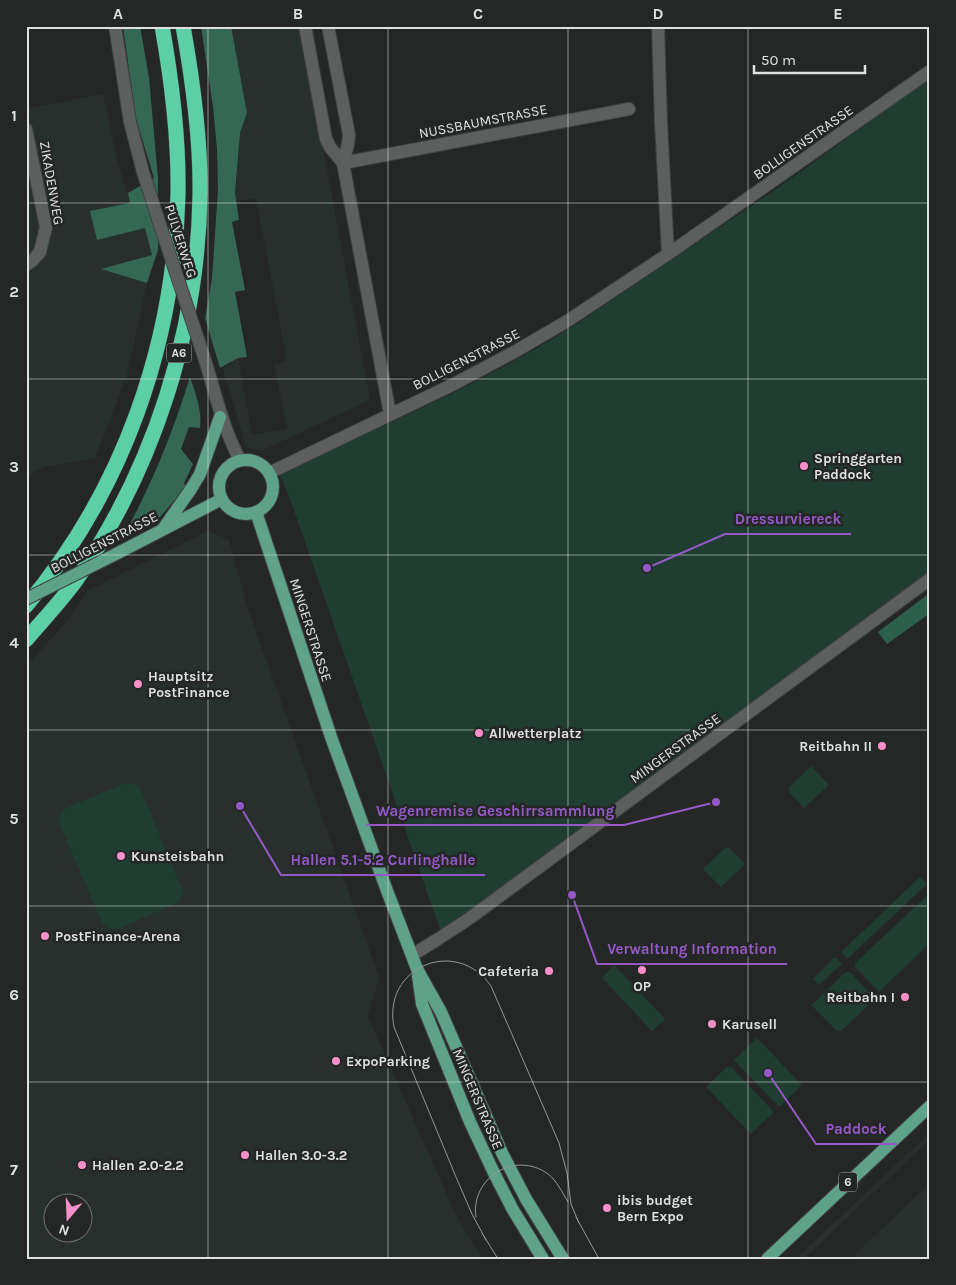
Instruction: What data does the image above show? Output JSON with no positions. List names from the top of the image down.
{
  "streets": {
    "highway": ["A6"],
    "main road": ["BOLLIGENSTRASSE", "MINGERSTRASSE", "6"],
    "street": ["NUSSBAUMSTRASSE", "ZIKADENWEG", "PULVERWEG"]
  },
  "crossings": [
    ["BOLLIGENSTRASSE", "PULVERWEG"],
    ["BOLLIGENSTRASSE", "MINGERSTRASSE"],
    ["PULVERWEG", "MINGERSTRASSE"]
  ],
  "places": [
    "Springgarten Paddock",
    "Dressurviereck",
    "Hauptsitz PostFinance",
    "Allwetterplatz",
    "Reitbahn II",
    "Wagenremise Geschirrsammlung",
    "Hallen 5.1-5.2 Curlinghalle",
    "Kunsteisbahn",
    "Verwaltung Information",
    "PostFinance-Arena",
    "OP",
    "Cafeteria",
    "Reitbahn I",
    "Karusell",
    "ExpoParking",
    "Paddock",
    "Hallen 3.0-3.2",
    "Hallen 2.0-2.2",
    "ibis budget Bern Expo"
  ],
  "scale_bar": "50 m",
  "north": "bottom",
  "grid": {
    "columns": [
      "A",
      "B",
      "C",
      "D",
      "E"
    ],
    "rows": [
      "1",
      "2",
      "3",
      "4",
      "5",
      "6",
      "7"
    ]
  }
}
